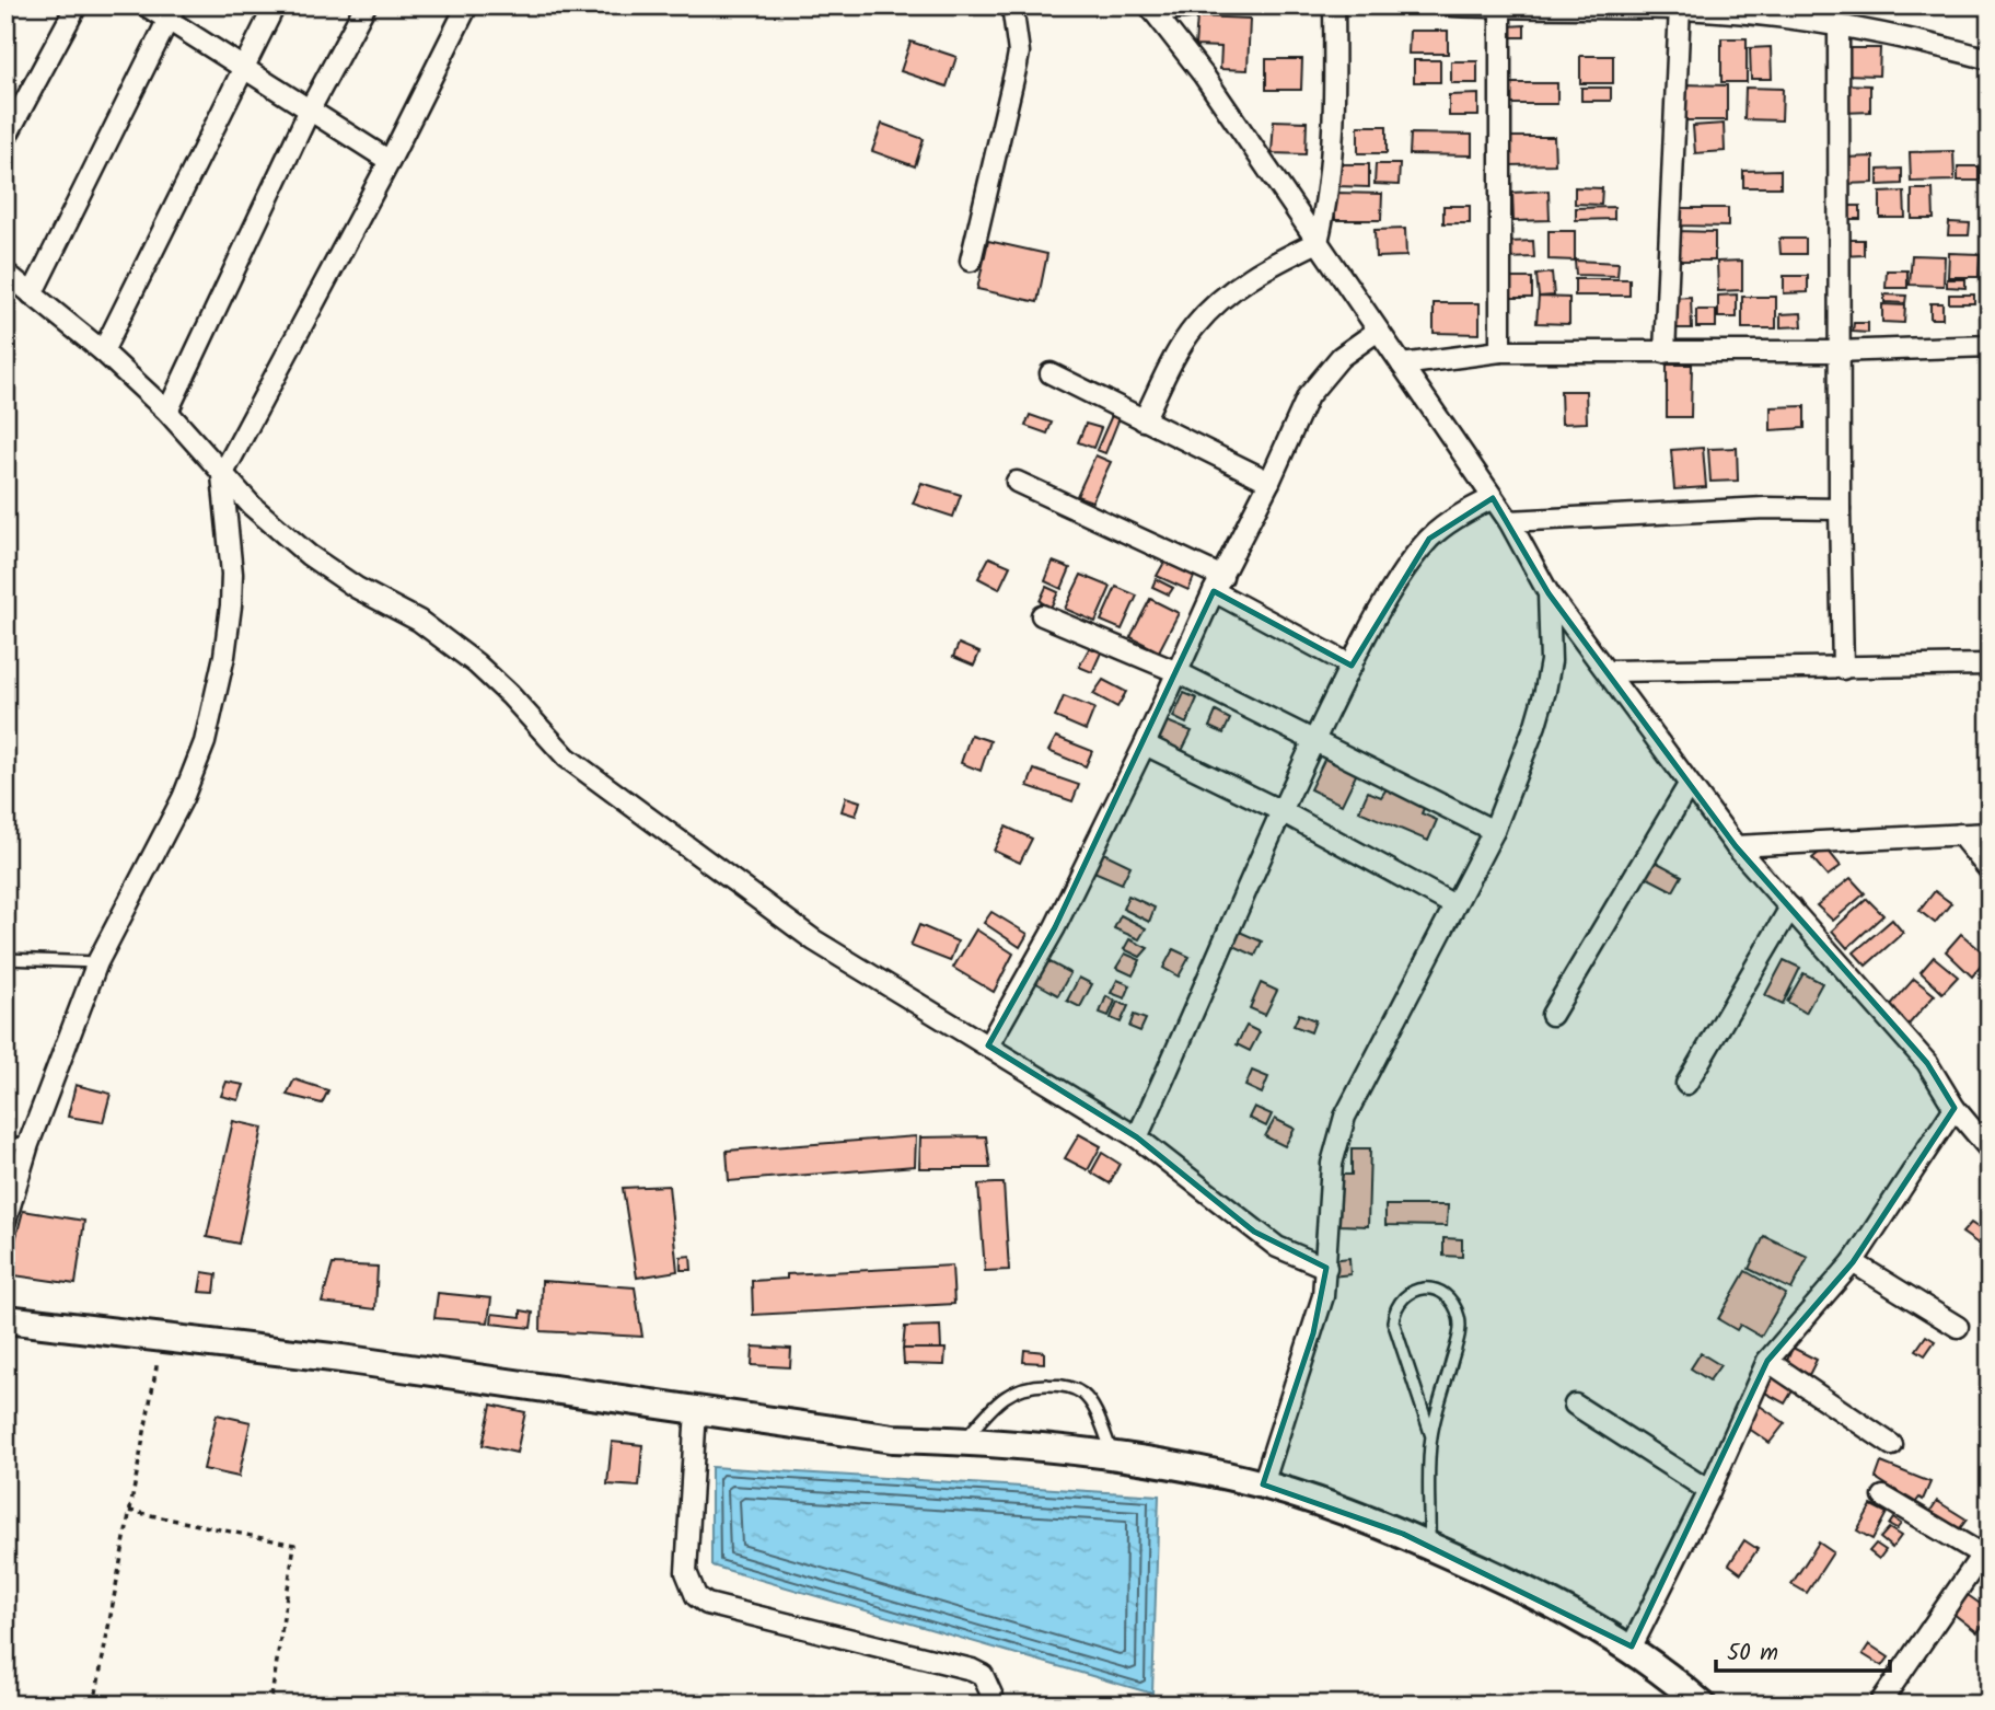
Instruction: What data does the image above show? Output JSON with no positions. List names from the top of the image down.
{
  "scale_bar": "50 m"
}
